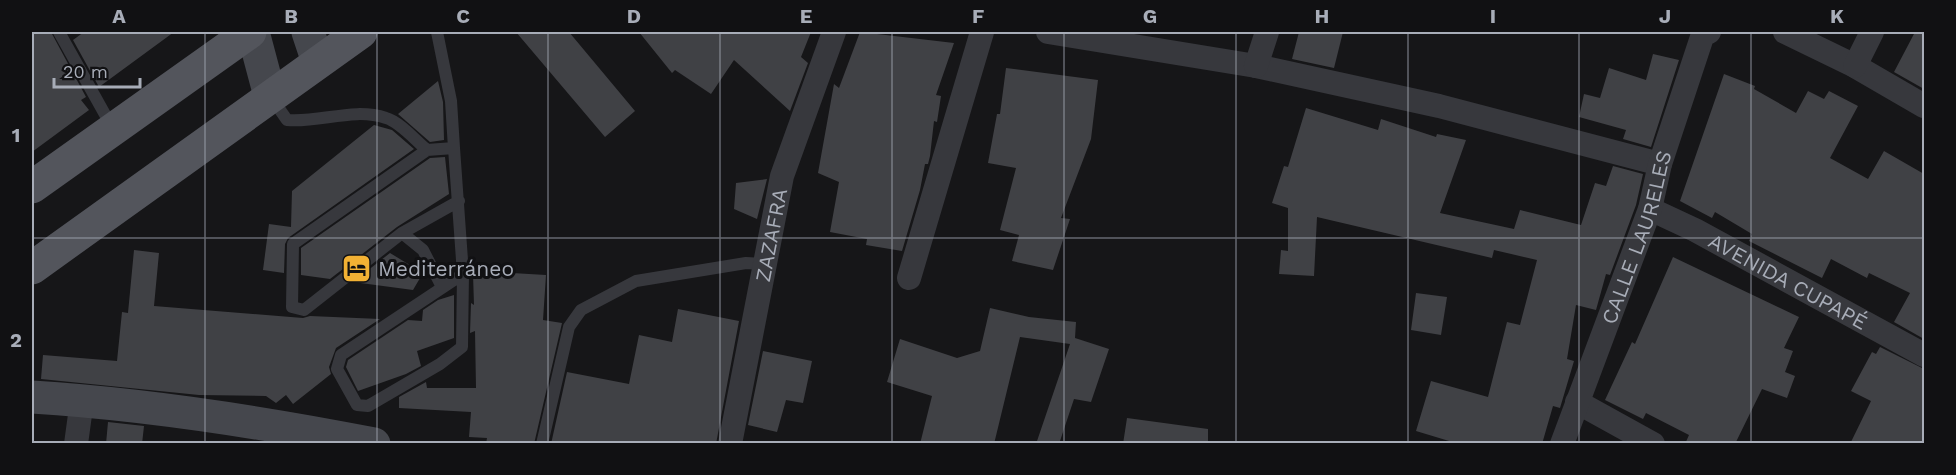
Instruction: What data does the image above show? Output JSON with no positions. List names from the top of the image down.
{
  "streets": {
    "street": ["ZAZAFRA", "CALLE LAURELES", "AVENIDA CUPAPÉ"]
  },
  "crossings": [
    ["CALLE LAURELES", "AVENIDA CUPAPÉ"]
  ],
  "places": {
    "hotel": ["Mediterráneo"]
  },
  "scale_bar": "20 m",
  "grid": {
    "columns": [
      "A",
      "B",
      "C",
      "D",
      "E",
      "F",
      "G",
      "H",
      "I",
      "J",
      "K"
    ],
    "rows": ["1", "2"]
  }
}
